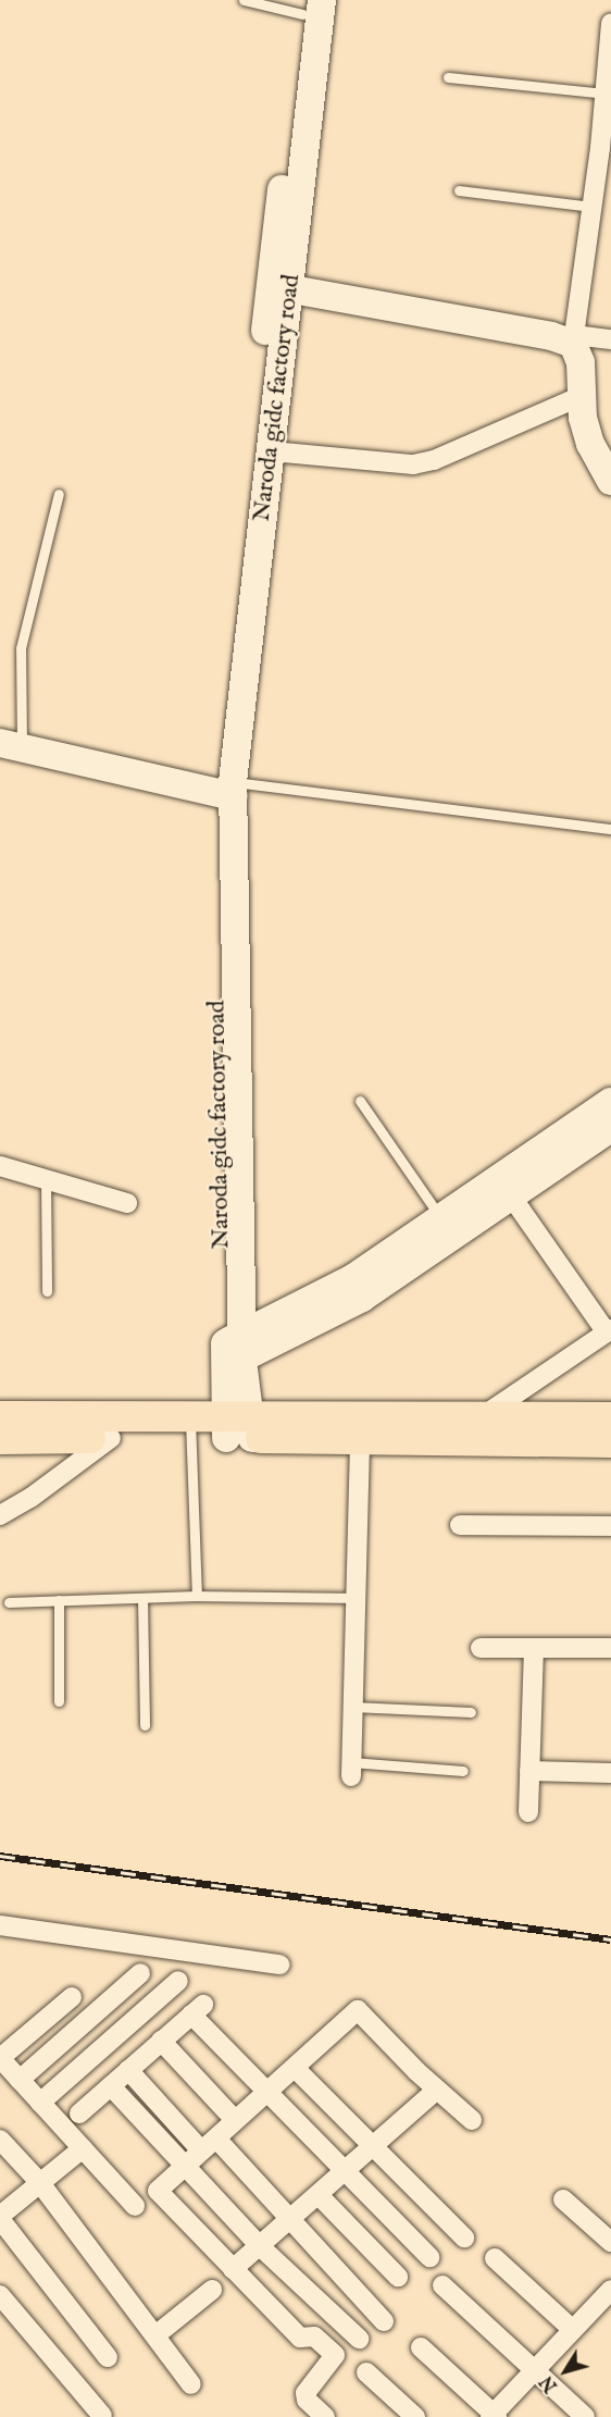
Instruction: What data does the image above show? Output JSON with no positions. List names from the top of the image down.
{
  "streets": {
    "street": ["Naroda gidc factory road"]
  },
  "north": "bottom left"
}
